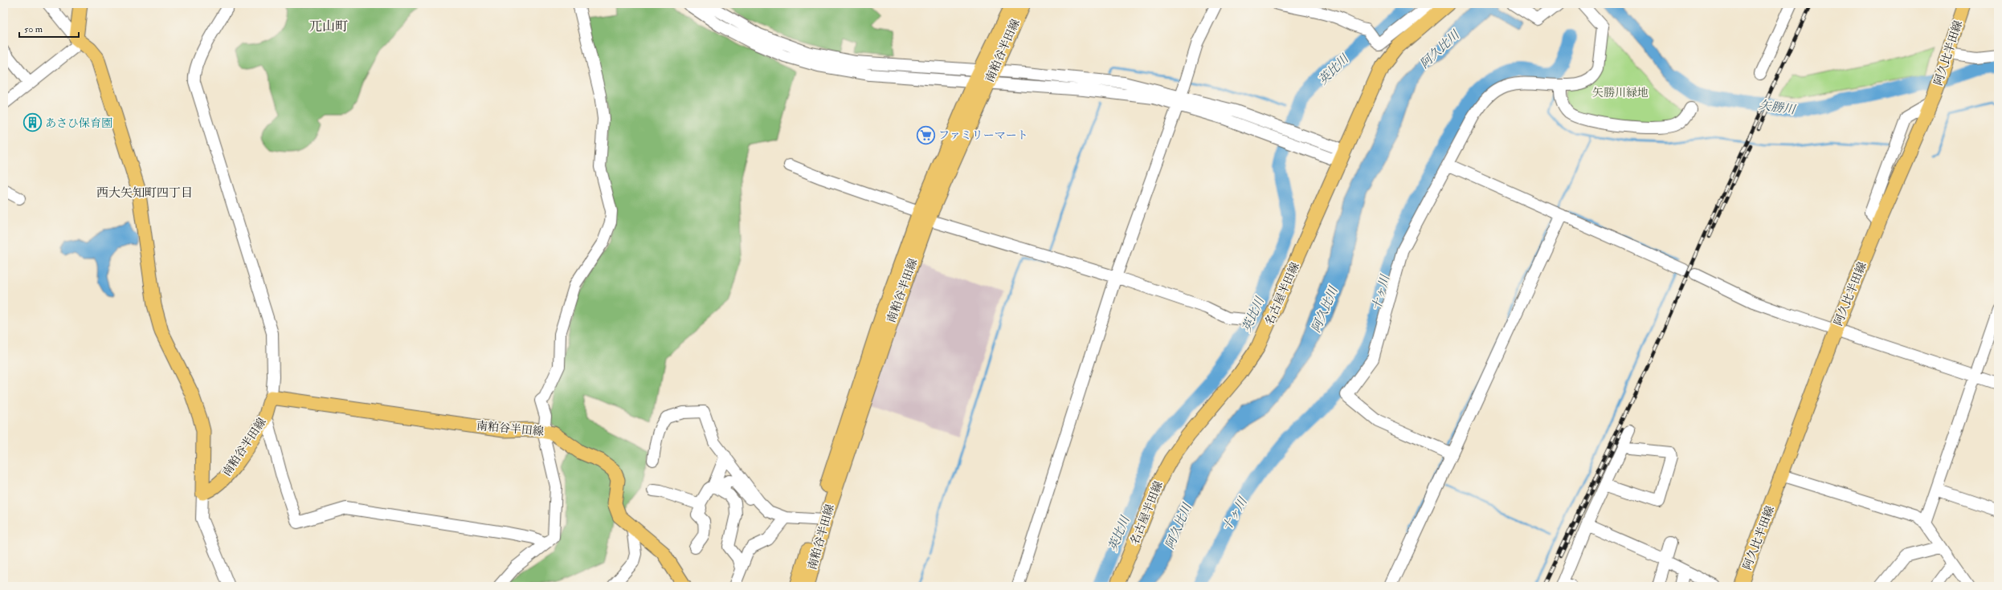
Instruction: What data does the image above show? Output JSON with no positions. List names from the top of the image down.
{
  "streets": {
    "main road": ["南粕谷半田線", "阿久比半田線", "名古屋半田線"]
  },
  "districts": ["兀山町", "西大矢知町四丁目"],
  "water": [
    "阿久比川",
    "英比川",
    "矢勝川",
    "十ヶ川"
  ],
  "parks": ["矢勝川緑地"],
  "places": {
    "building": ["あさひ保育園"],
    "supermarket": ["ファミリーマート"]
  },
  "scale_bar": "50 m"
}
